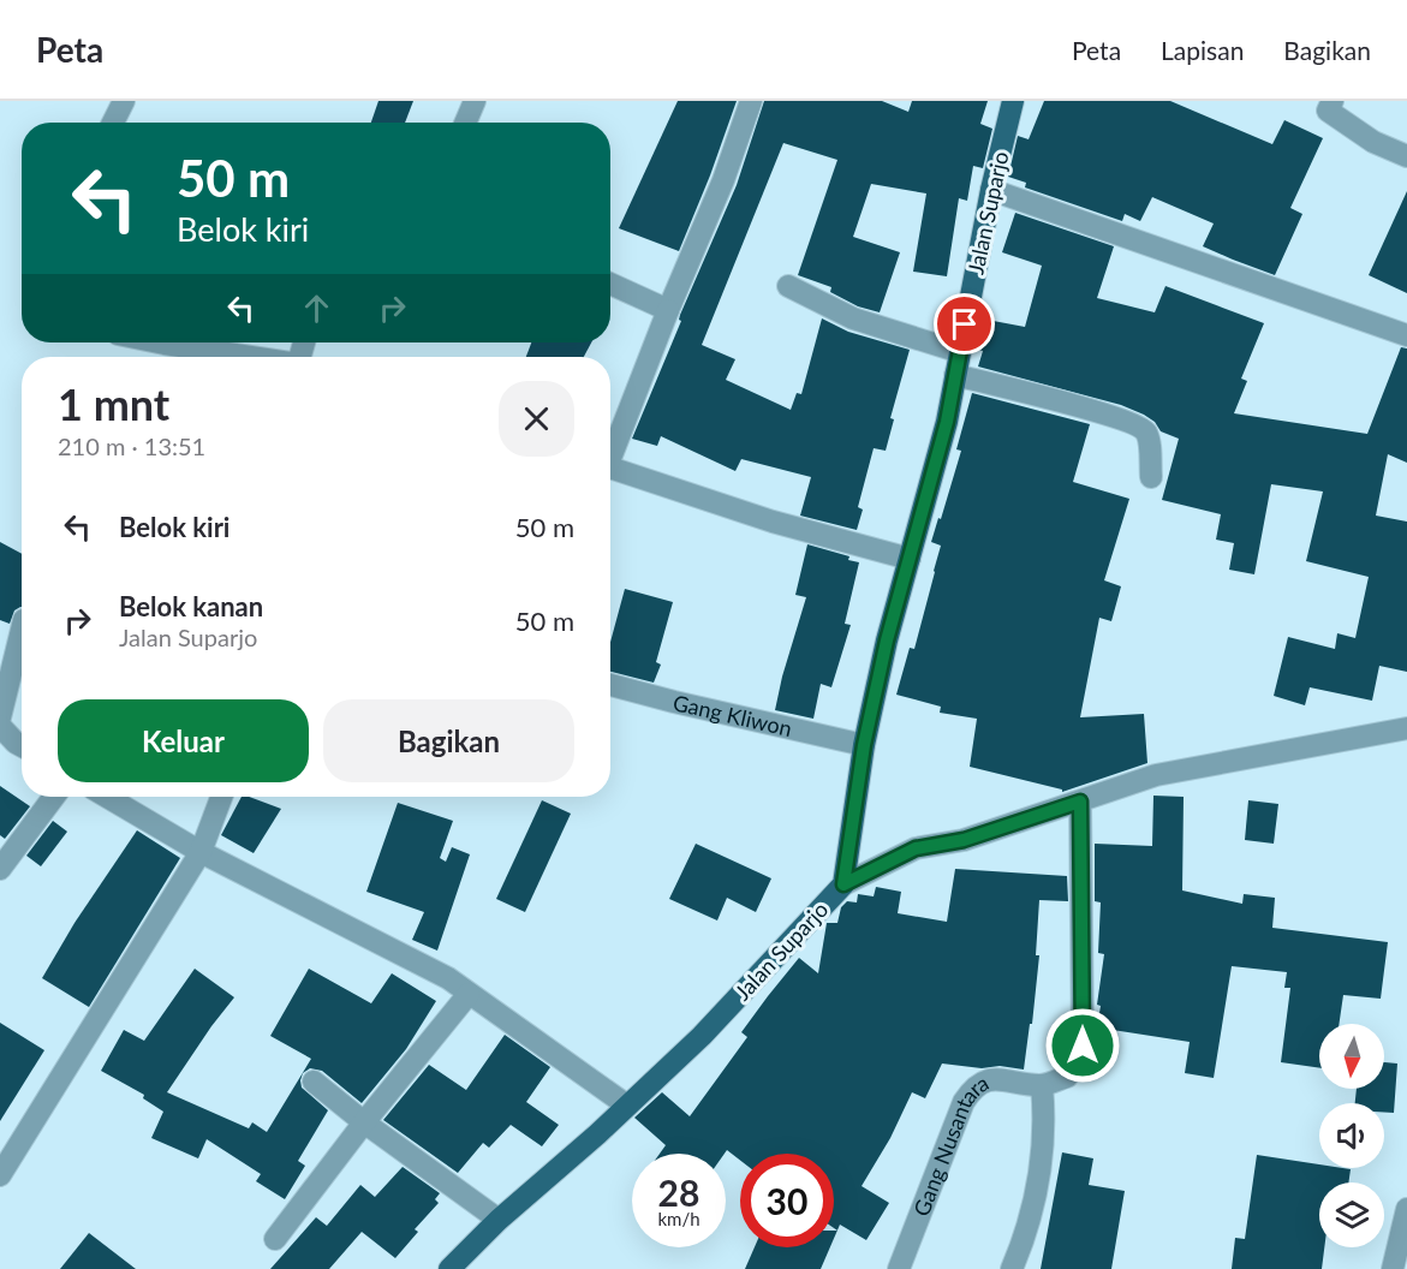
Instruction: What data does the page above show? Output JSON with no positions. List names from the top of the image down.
{
  "streets": {
    "main road": ["Jalan Suparjo"],
    "street": ["Gang Kliwon", "Gang Nusantara"]
  },
  "crossings": [
    ["Jalan Suparjo", "Gang Kliwon"]
  ],
  "north": "bottom",
  "page": {
    "header": "Peta",
    "nav": ["Peta", "Lapisan", "Bagikan"],
    "turn": ["50 m", "Belok kiri"],
    "heading": ["1 mnt", "210 m · 13:51"],
    "list": [
      {
        "name": "Belok kiri",
        "value": "50 m"
      },
      {
        "name": "Belok kanan",
        "note": "Jalan Suparjo",
        "value": "50 m"
      }
    ],
    "buttons": ["Keluar", "Bagikan"],
    "speed": "28 km/h",
    "limit": "30"
  }
}
